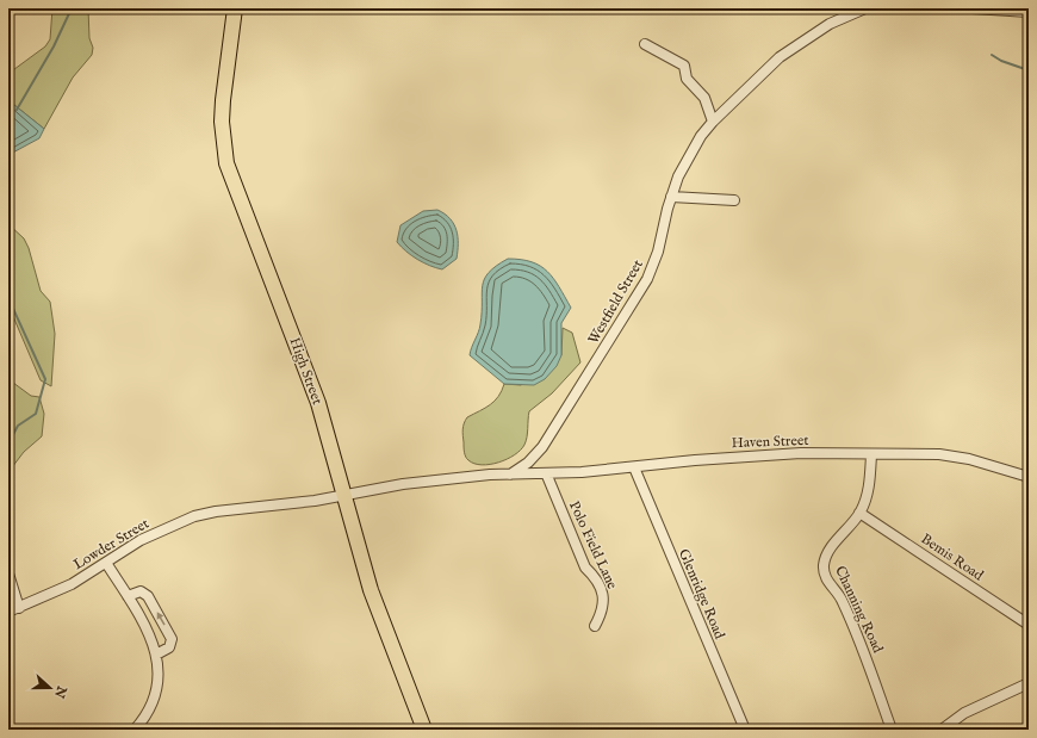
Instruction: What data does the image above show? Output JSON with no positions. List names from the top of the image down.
{
  "streets": {
    "main road": ["High Street"],
    "street": [
      "Westfield Street",
      "Haven Street",
      "Lowder Street",
      "Polo Field Lane",
      "Bemis Road",
      "Glenridge Road",
      "Channing Road"
    ]
  },
  "crossings": [
    ["Westfield Street", "High Street"],
    ["Westfield Street", "Haven Street"],
    ["Westfield Street", "Lowder Street"],
    ["High Street", "Lowder Street"],
    ["Haven Street", "Polo Field Lane"],
    ["Haven Street", "Glenridge Road"],
    ["Haven Street", "Channing Road"],
    ["Bemis Road", "Channing Road"]
  ],
  "north": "right"
}
